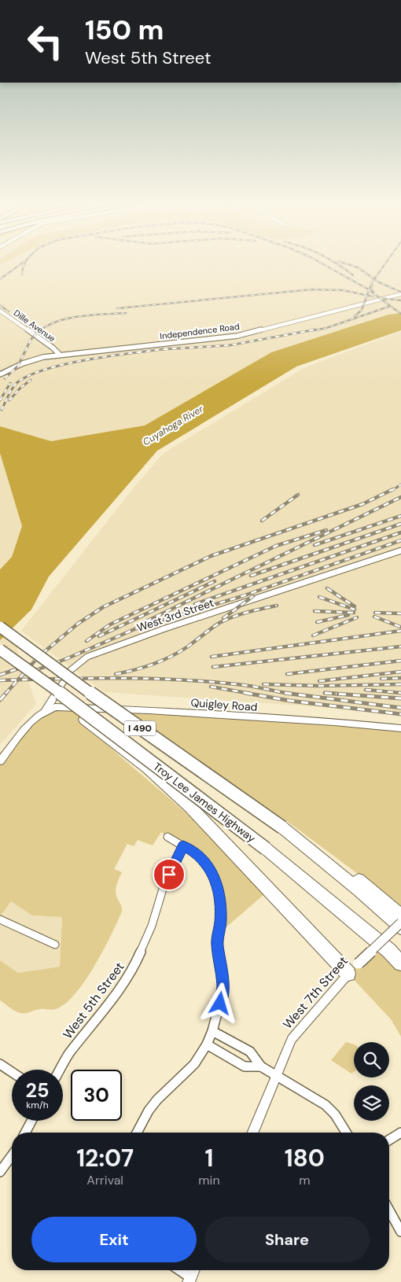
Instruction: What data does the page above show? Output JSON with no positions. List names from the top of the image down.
{
  "streets": {
    "highway": ["I 490", "Troy Lee James Highway"],
    "street": [
      "Dille Avenue",
      "Independence Road",
      "West 3rd Street",
      "Quigley Road",
      "West 7th Street",
      "West 5th Street"
    ]
  },
  "crossings": [
    ["Dille Avenue", "Independence Road"],
    ["West 3rd Street", "Quigley Road"]
  ],
  "water": ["Cuyahoga River"],
  "page": {
    "turn": ["150 m", "West 5th Street"],
    "speed": "25 km/h",
    "limit": "30",
    "eta": [
      "12:07",
      "Arrival",
      "1",
      "min",
      "180",
      "m"
    ],
    "buttons": ["Exit", "Share"]
  }
}
